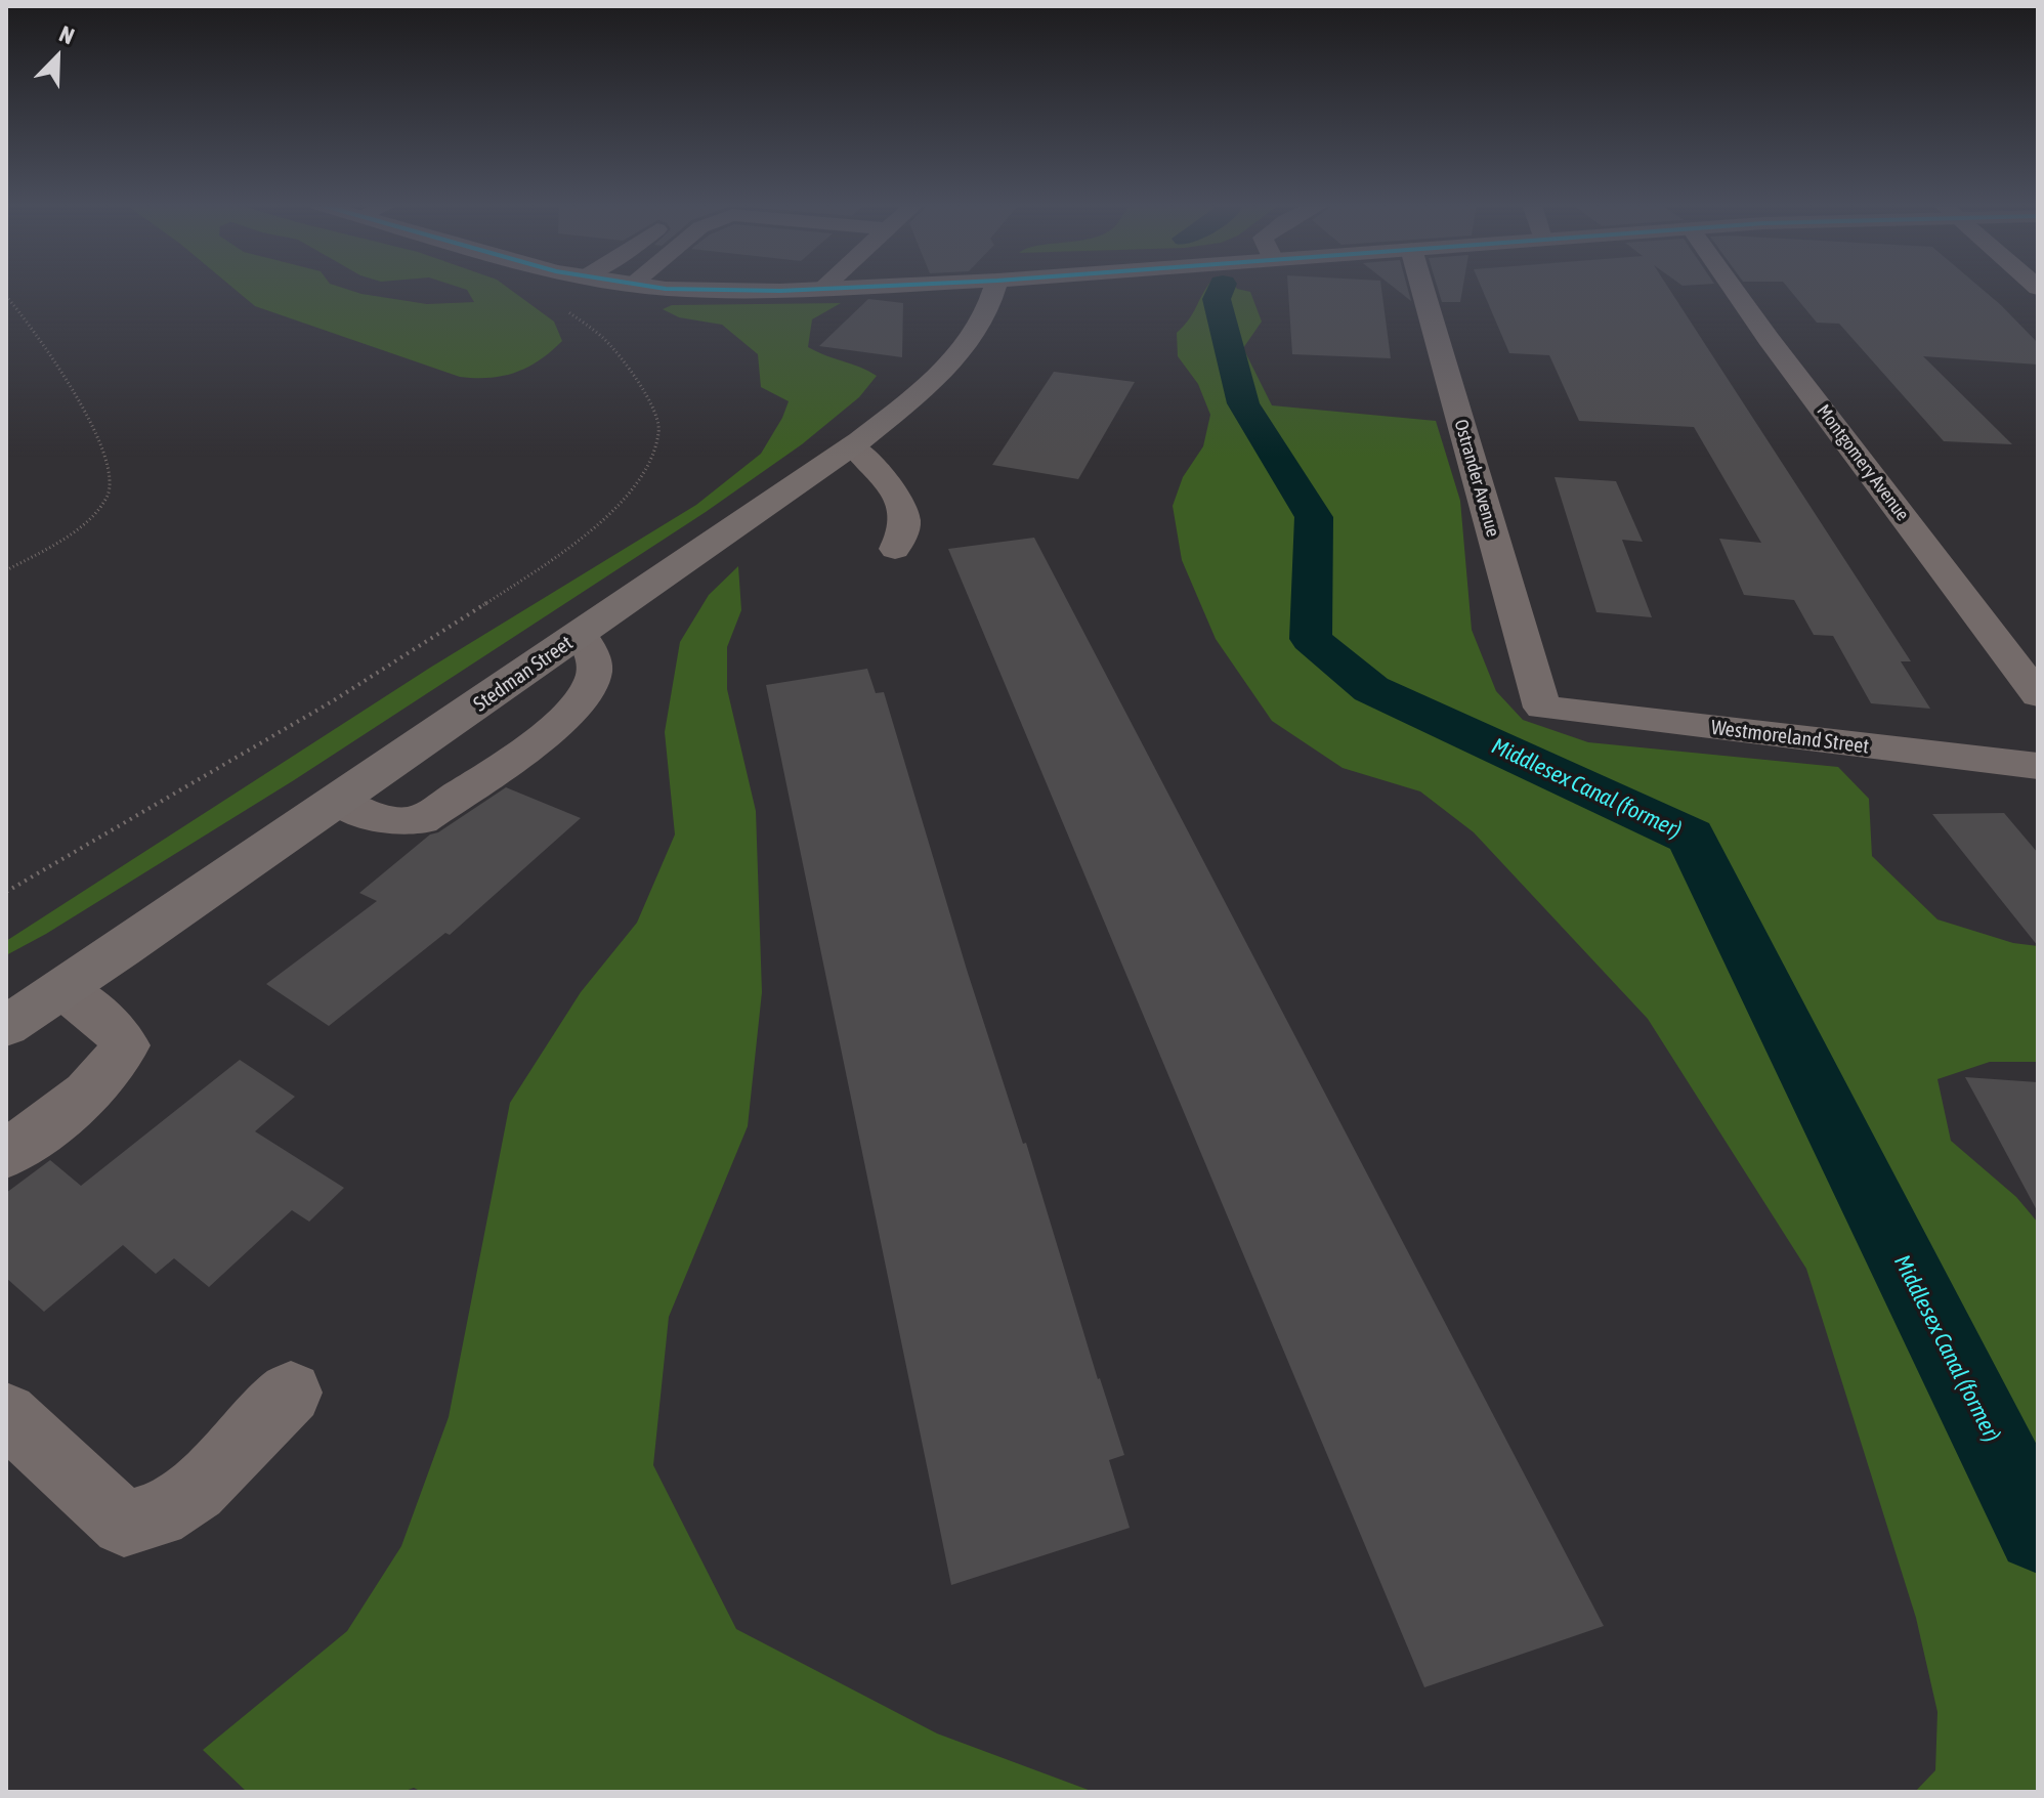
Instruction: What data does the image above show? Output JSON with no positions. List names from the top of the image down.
{
  "streets": {
    "main road": ["Stedman Street"],
    "street": ["Montgomery Avenue", "Ostrander Avenue", "Westmoreland Street"]
  },
  "crossings": [
    ["Ostrander Avenue", "Westmoreland Street"]
  ],
  "water": ["Middlesex Canal (former)"],
  "north": "top right"
}
